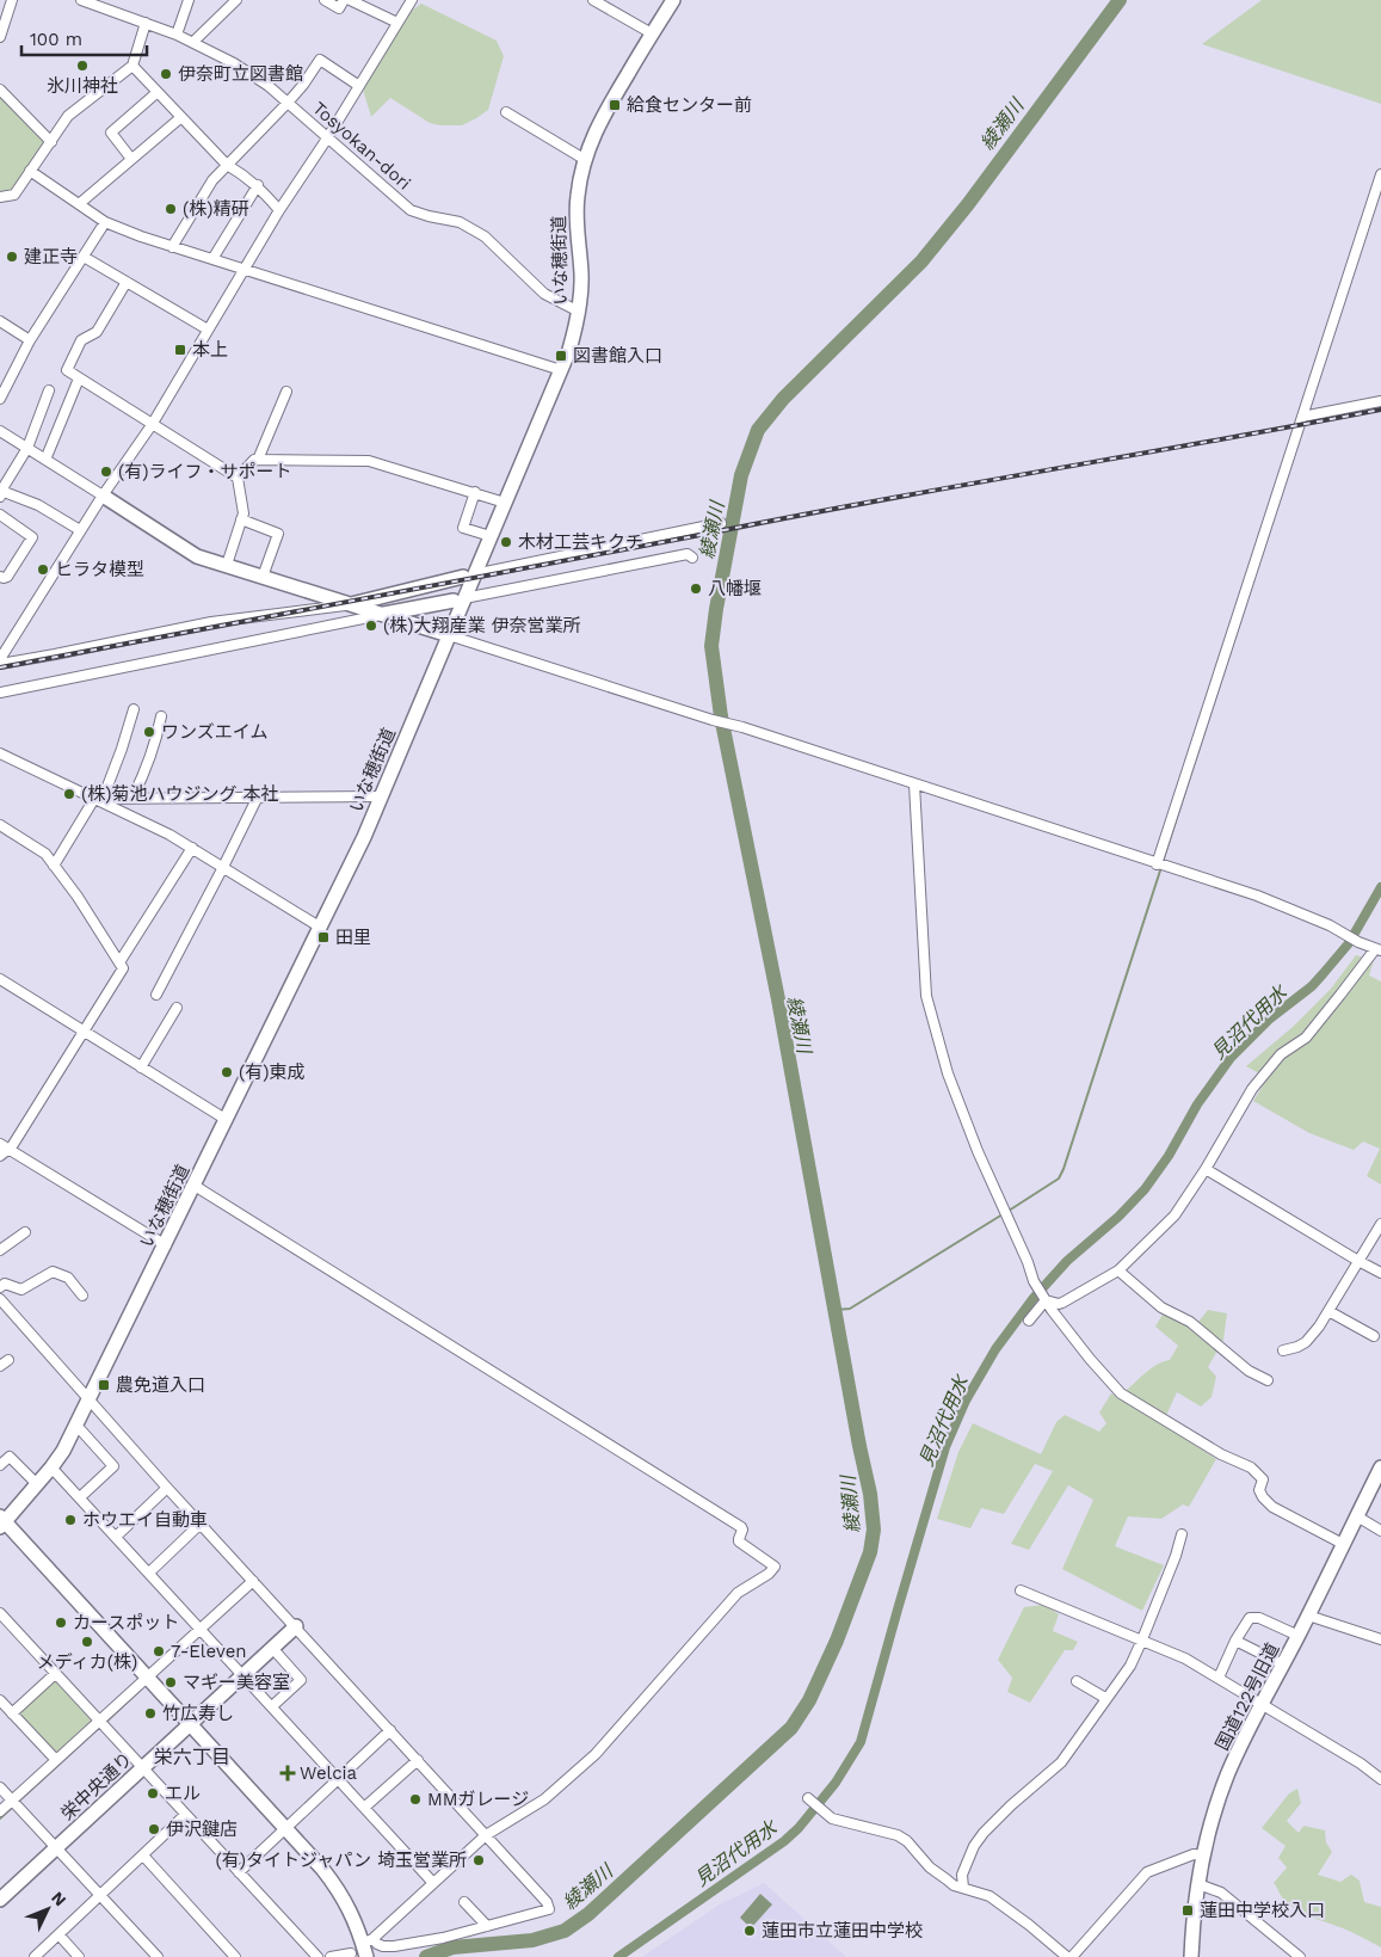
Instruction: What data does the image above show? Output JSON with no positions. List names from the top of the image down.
{
  "streets": {
    "street": [
      "Tosyokan-dori",
      "いな穂街道",
      "国道122号旧道",
      "栄中央通り"
    ]
  },
  "crossings": [
    ["Tosyokan-dori", "いな穂街道"]
  ],
  "districts": ["栄六丁目"],
  "water": ["綾瀬川", "見沼代用水"],
  "places": {
    "other": [
      "氷川神社",
      "伊奈町立図書館",
      "(株)精研",
      "建正寺",
      "(有)ライフ・サポート",
      "木材工芸キクチ",
      "ヒラタ模型",
      "八幡堰",
      "(株)大翔産業 伊奈営業所",
      "ワンズエイム",
      "(株)菊池ハウジング 本社",
      "(有)東成",
      "ホウエイ自動車",
      "カースポット",
      "メディカ(株)",
      "7-Eleven",
      "マギー美容室",
      "竹広寿し",
      "エル",
      "MMガレージ",
      "伊沢鍵店",
      "(有)タイトジャパン 埼玉営業所",
      "蓮田市立蓮田中学校"
    ],
    "transit": [
      "給食センター前",
      "本上",
      "図書館入口",
      "田里",
      "農免道入口",
      "蓮田中学校入口"
    ],
    "health": ["Welcia"]
  },
  "scale_bar": "100 m",
  "north": "top right"
}
